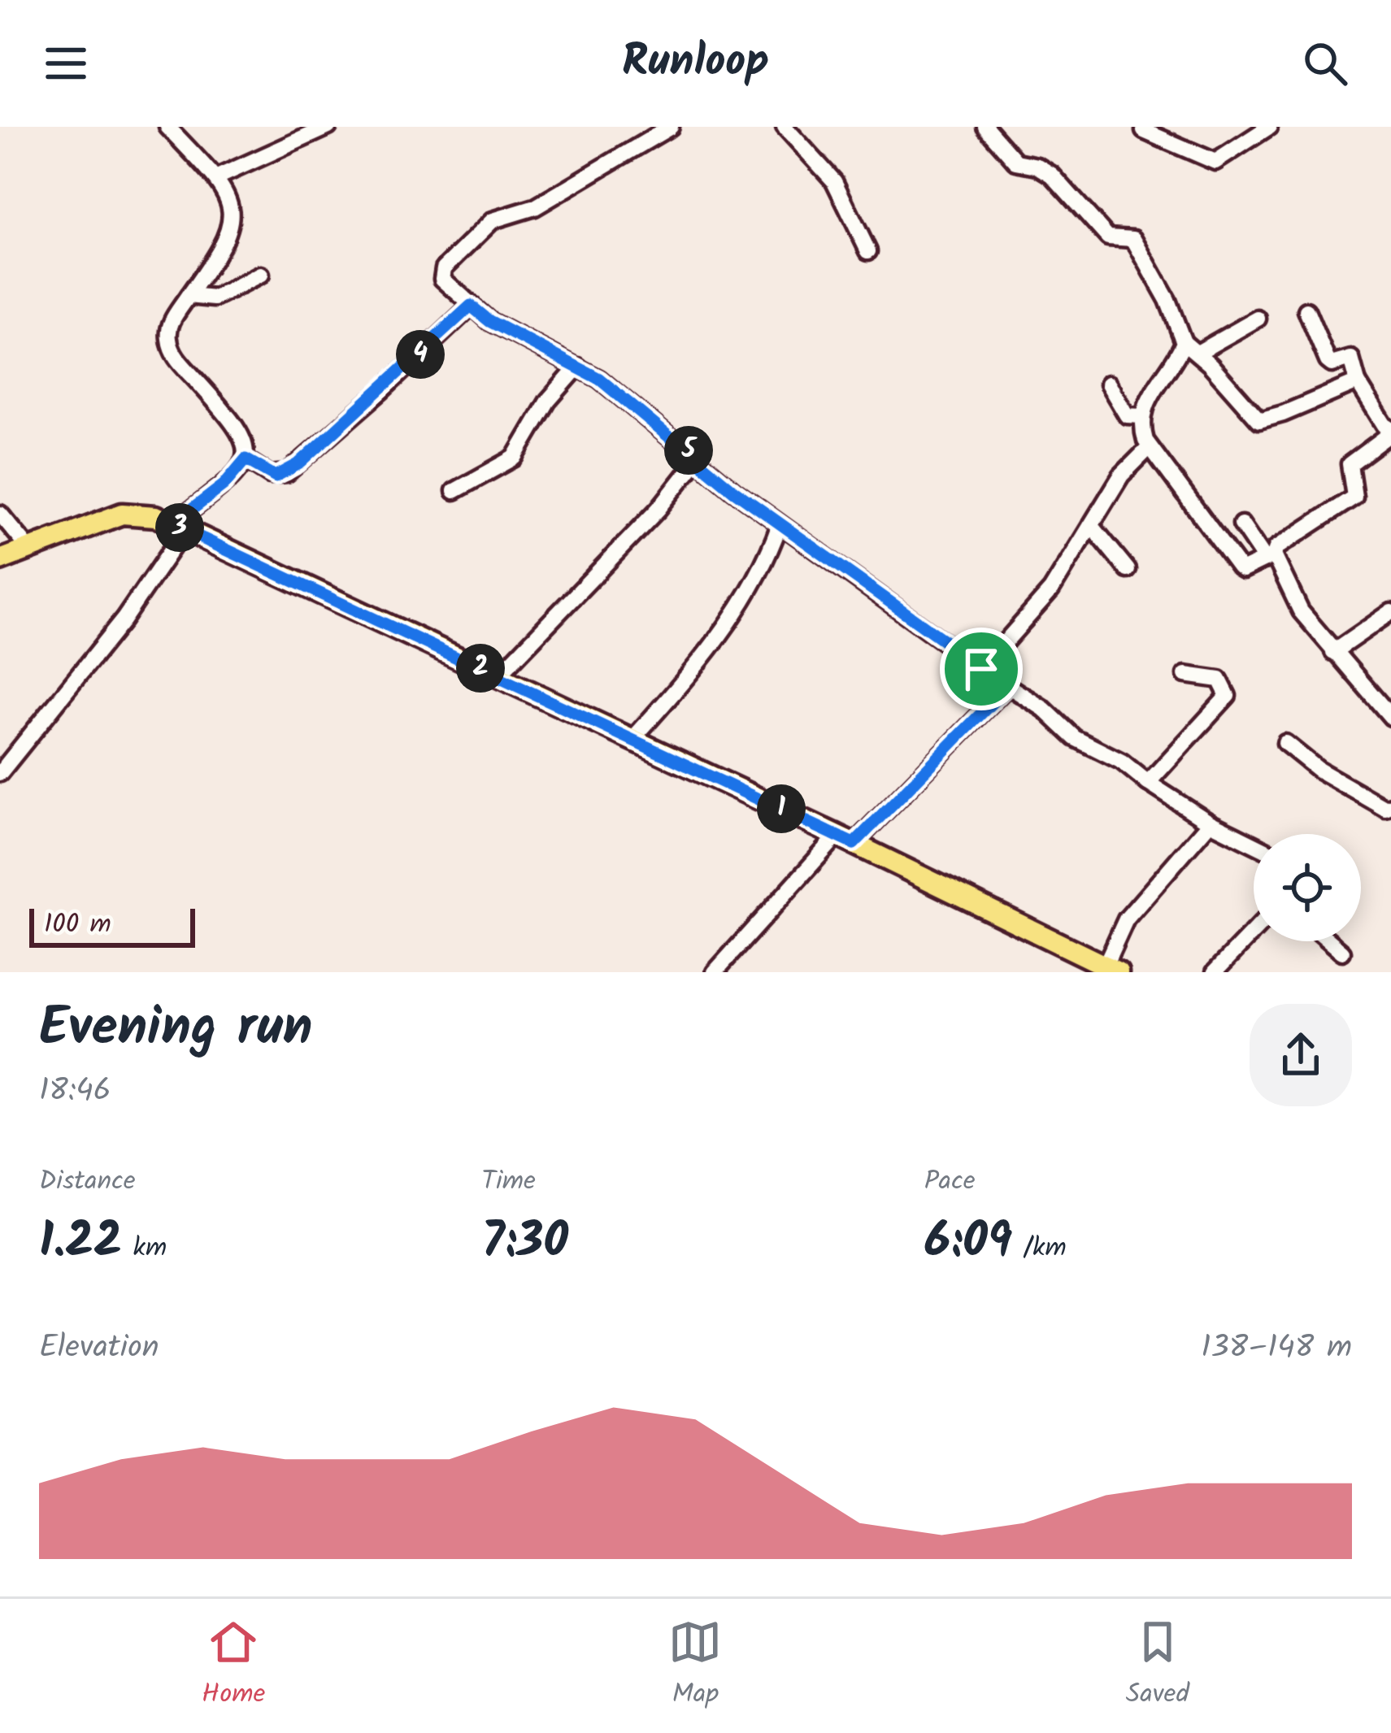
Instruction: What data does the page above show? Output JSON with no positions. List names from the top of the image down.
{
  "scale_bar": "100 m",
  "page": {
    "header": "Runloop",
    "pins": [
      "4",
      "5",
      "3",
      "2",
      "1"
    ],
    "scale": "100 m",
    "heading": ["Evening run", "18:46"],
    "stats": [
      ["Distance", "1.22 km"],
      ["Time", "7:30"],
      ["Pace", "6:09 /km"]
    ],
    "chart": ["Elevation", "138–148 m"],
    "tabs": ["Home", "Map", "Saved"]
  }
}
